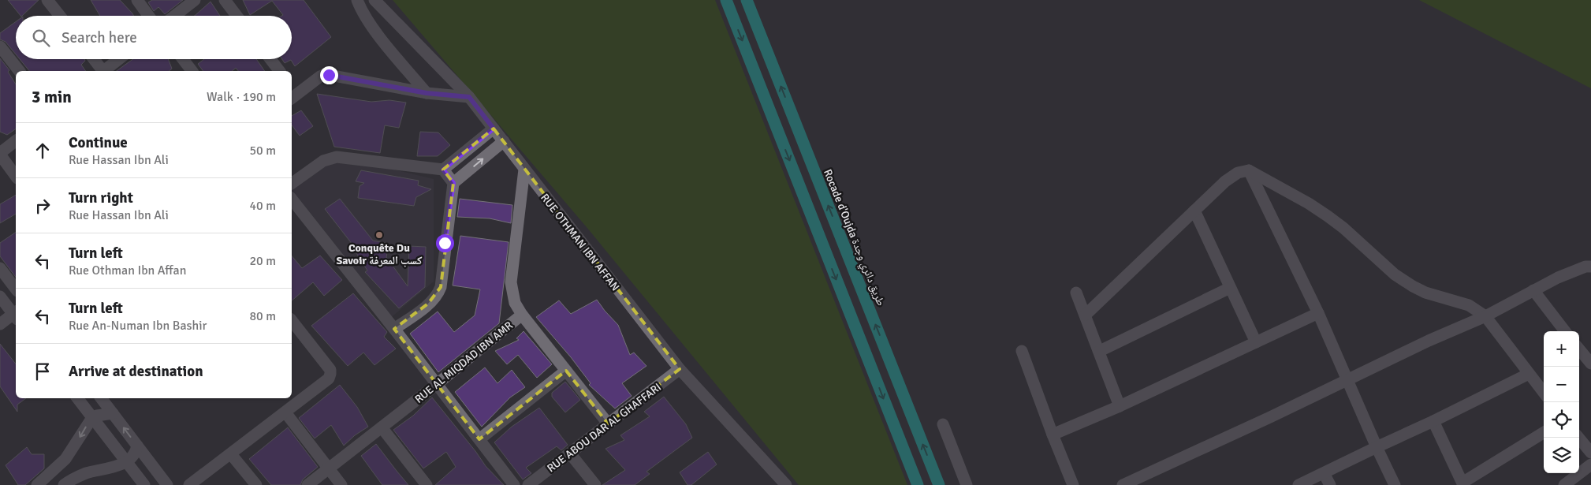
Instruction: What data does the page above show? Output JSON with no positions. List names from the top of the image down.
{
  "streets": {
    "highway": ["Rocade d'Oujda طريق دائري وجدة"],
    "street": ["RUE OTHMAN IBN AFFAN", "RUE AL MIQDAD IBN AMR", "RUE ABOU DAR AL GHAFFARI"]
  },
  "crossings": [
    ["RUE OTHMAN IBN AFFAN", "RUE AL MIQDAD IBN AMR"],
    ["RUE OTHMAN IBN AFFAN", "RUE ABOU DAR AL GHAFFARI"]
  ],
  "places": ["Conquête Du Savoir كسب المعرفة"],
  "page": {
    "search": "Search here",
    "heading": ["3 min", "Walk · 190 m"],
    "list": [
      ["Continue", "Rue Hassan Ibn Ali", "50 m"],
      ["Turn right", "Rue Hassan Ibn Ali", "40 m"],
      ["Turn left", "Rue Othman Ibn Affan", "20 m"],
      ["Turn left", "Rue An-Numan Ibn Bashir", "80 m"],
      "Arrive at destination"
    ],
    "map_buttons": ["+", "−"]
  }
}
